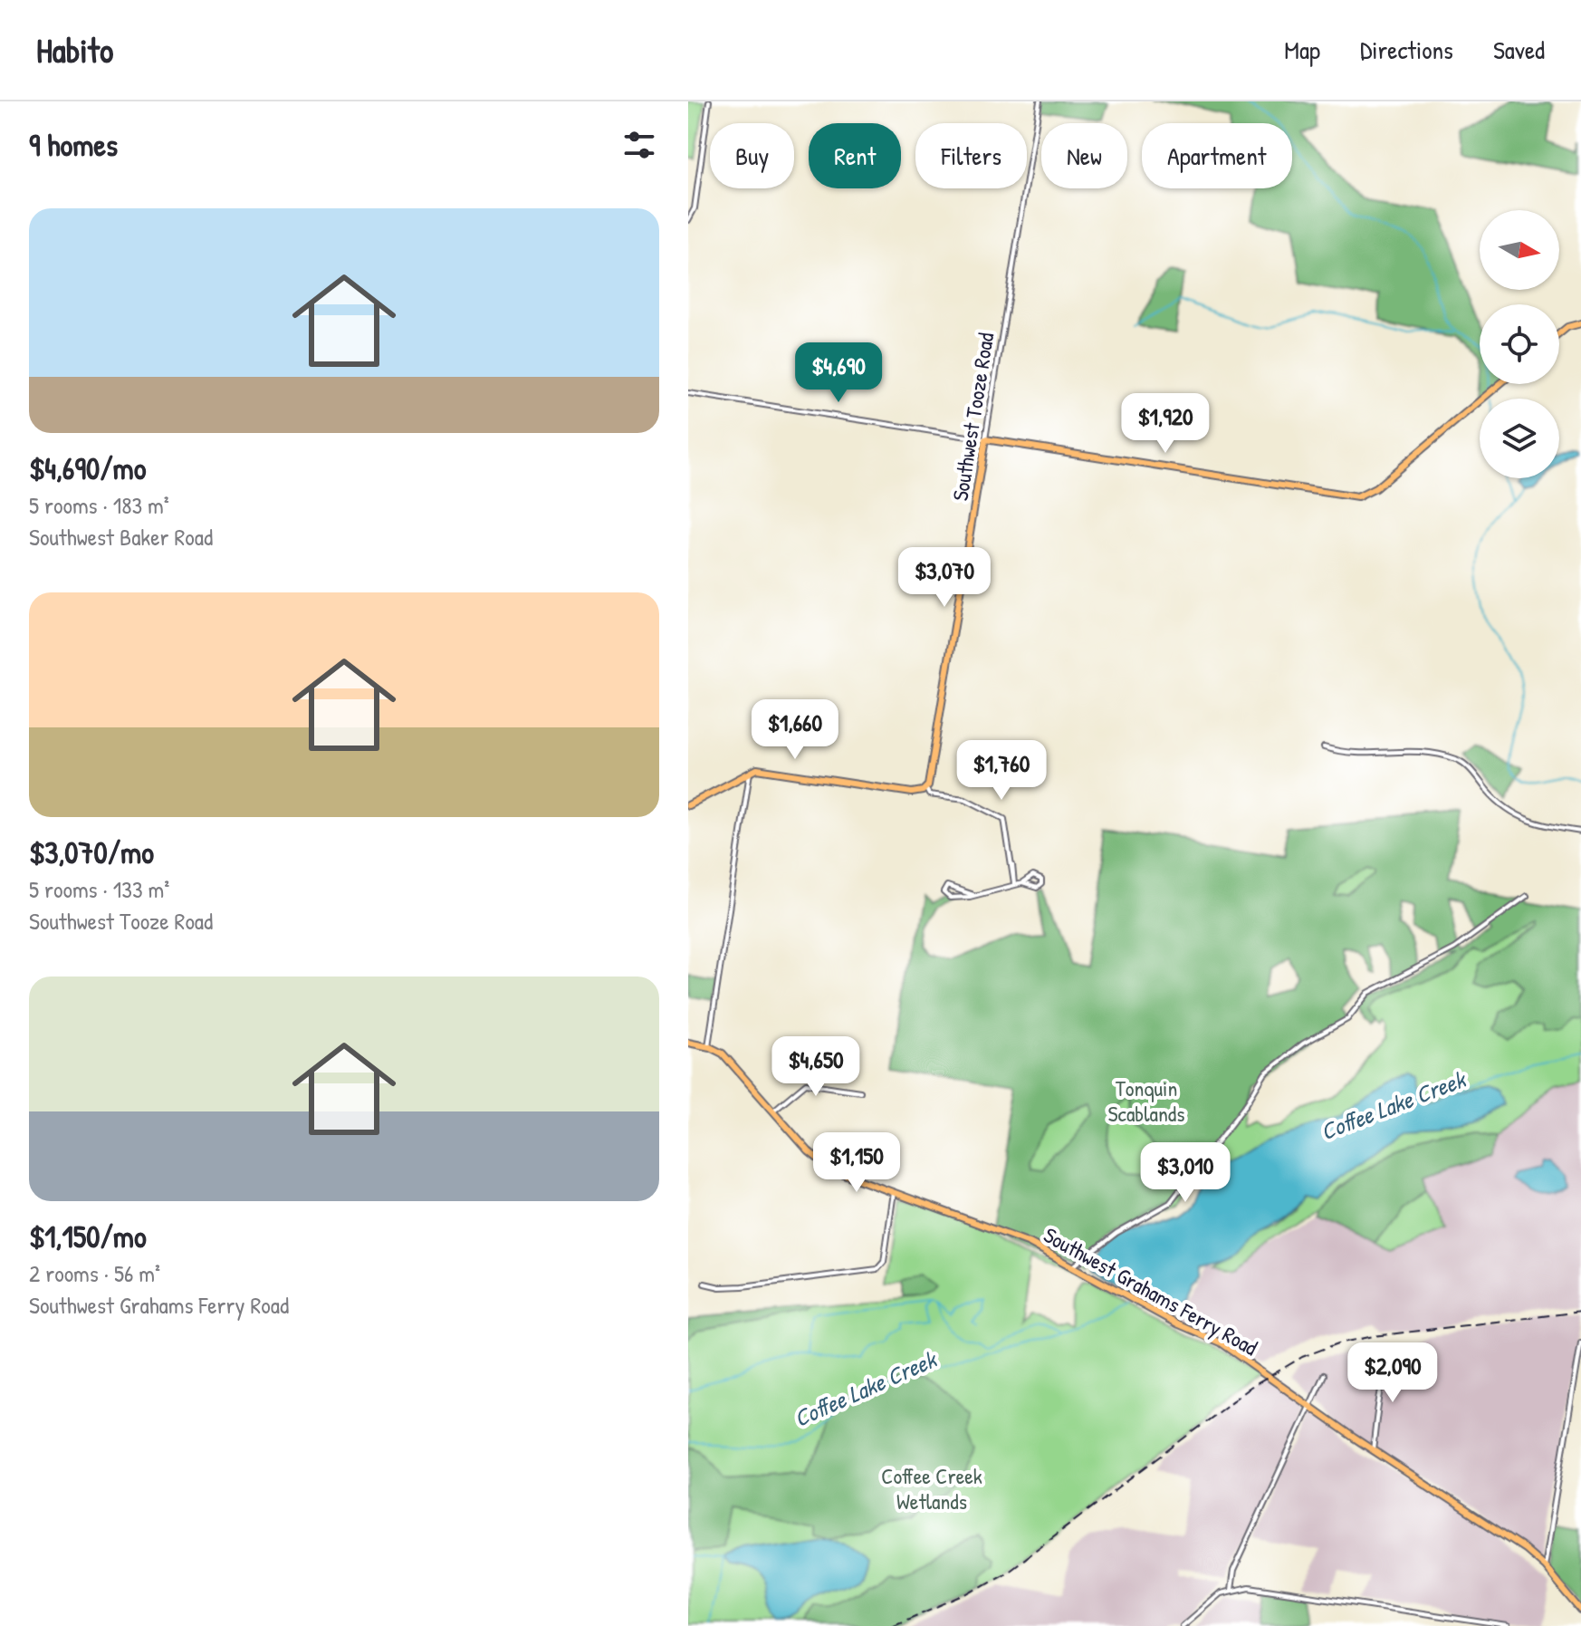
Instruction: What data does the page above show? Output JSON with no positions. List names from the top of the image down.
{
  "streets": {
    "main road": ["Southwest Tooze Road", "Southwest Grahams Ferry Road"]
  },
  "water": ["Coffee Lake Creek"],
  "parks": ["Tonquin Scablands", "Coffee Creek Wetlands"],
  "north": "right",
  "page": {
    "header": "Habito",
    "nav": ["Map", "Directions", "Saved"],
    "heading": "9 homes",
    "chip": [
      "Buy",
      "Rent",
      "Filters",
      "New",
      "Apartment"
    ],
    "list": [
      {
        "name": "$4,690/mo",
        "note": "5 rooms · 183 m² · Southwest Baker Road"
      },
      {
        "name": "$3,070/mo",
        "note": "5 rooms · 133 m² · Southwest Tooze Road"
      },
      {
        "name": "$1,150/mo",
        "note": "2 rooms · 56 m² · Southwest Grahams Ferry Road"
      }
    ],
    "price": [
      "$4,690",
      "$1,920",
      "$3,070",
      "$1,660",
      "$1,760",
      "$4,650",
      "$1,150",
      "$3,010",
      "$2,090"
    ]
  }
}
